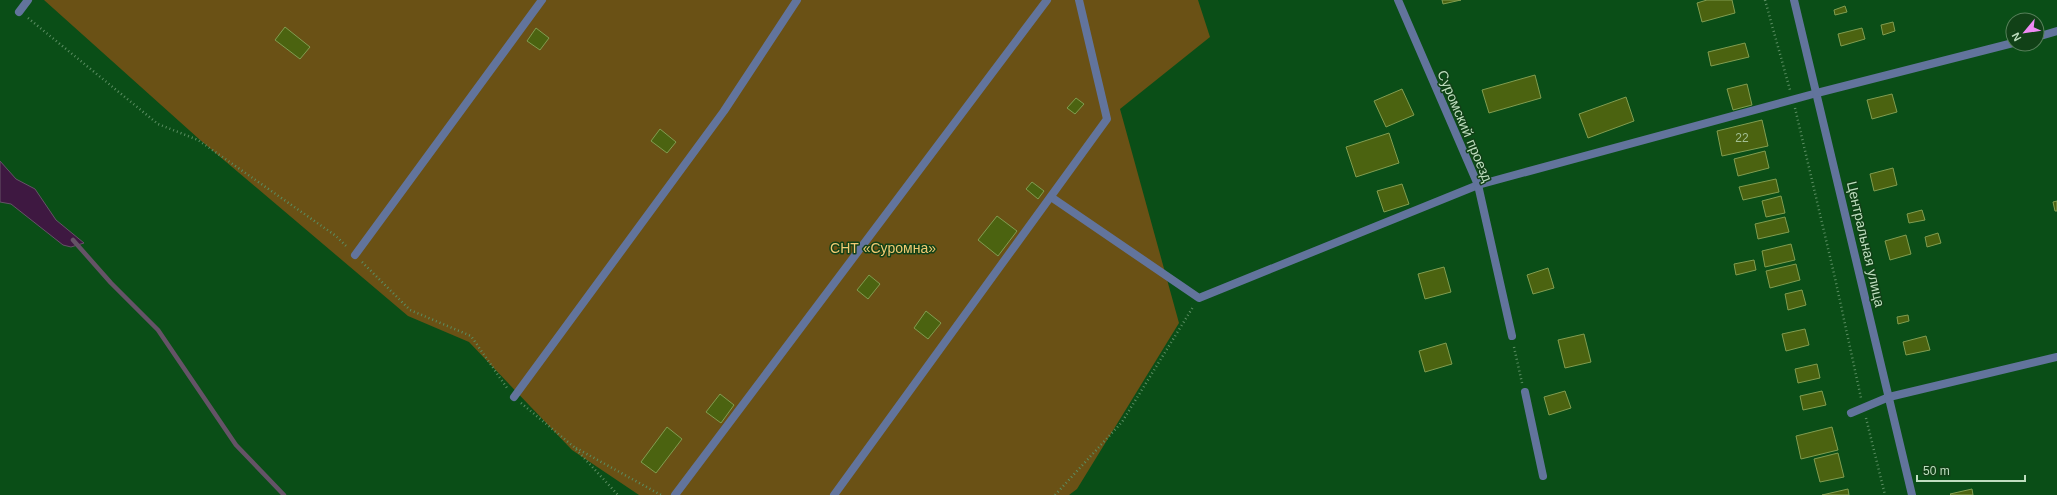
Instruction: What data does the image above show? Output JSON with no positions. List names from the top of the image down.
{
  "streets": {
    "street": ["Суромский проезд", "Центральная улица"]
  },
  "parks": ["СНТ «Суромна»"],
  "house_numbers": ["22"],
  "scale_bar": "50 m",
  "north": "bottom left"
}
